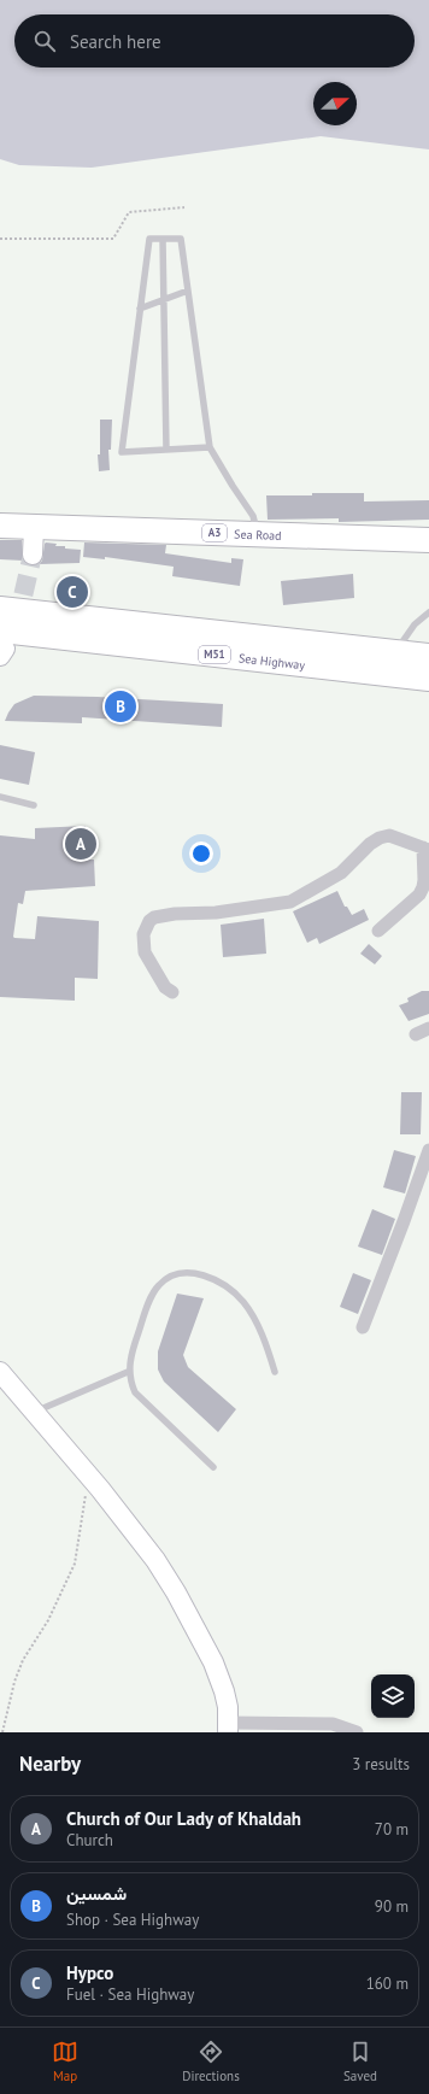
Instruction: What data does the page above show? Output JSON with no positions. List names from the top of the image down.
{
  "streets": {
    "highway": [
      "A3",
      "Sea Road",
      "M51",
      "Sea Highway"
    ]
  },
  "north": "right",
  "page": {
    "search": "Search here",
    "pins": ["C", "B", "A"],
    "heading": ["Nearby", "3 results"],
    "list": [
      {
        "mark": "A",
        "name": "Church of Our Lady of Khaldah",
        "note": "Church",
        "value": "70 m"
      },
      {
        "mark": "B",
        "name": "شمسين",
        "note": "Shop · Sea Highway",
        "value": "90 m"
      },
      {
        "mark": "C",
        "name": "Hypco",
        "note": "Fuel · Sea Highway",
        "value": "160 m"
      }
    ],
    "nav": ["Map", "Directions", "Saved"]
  }
}
